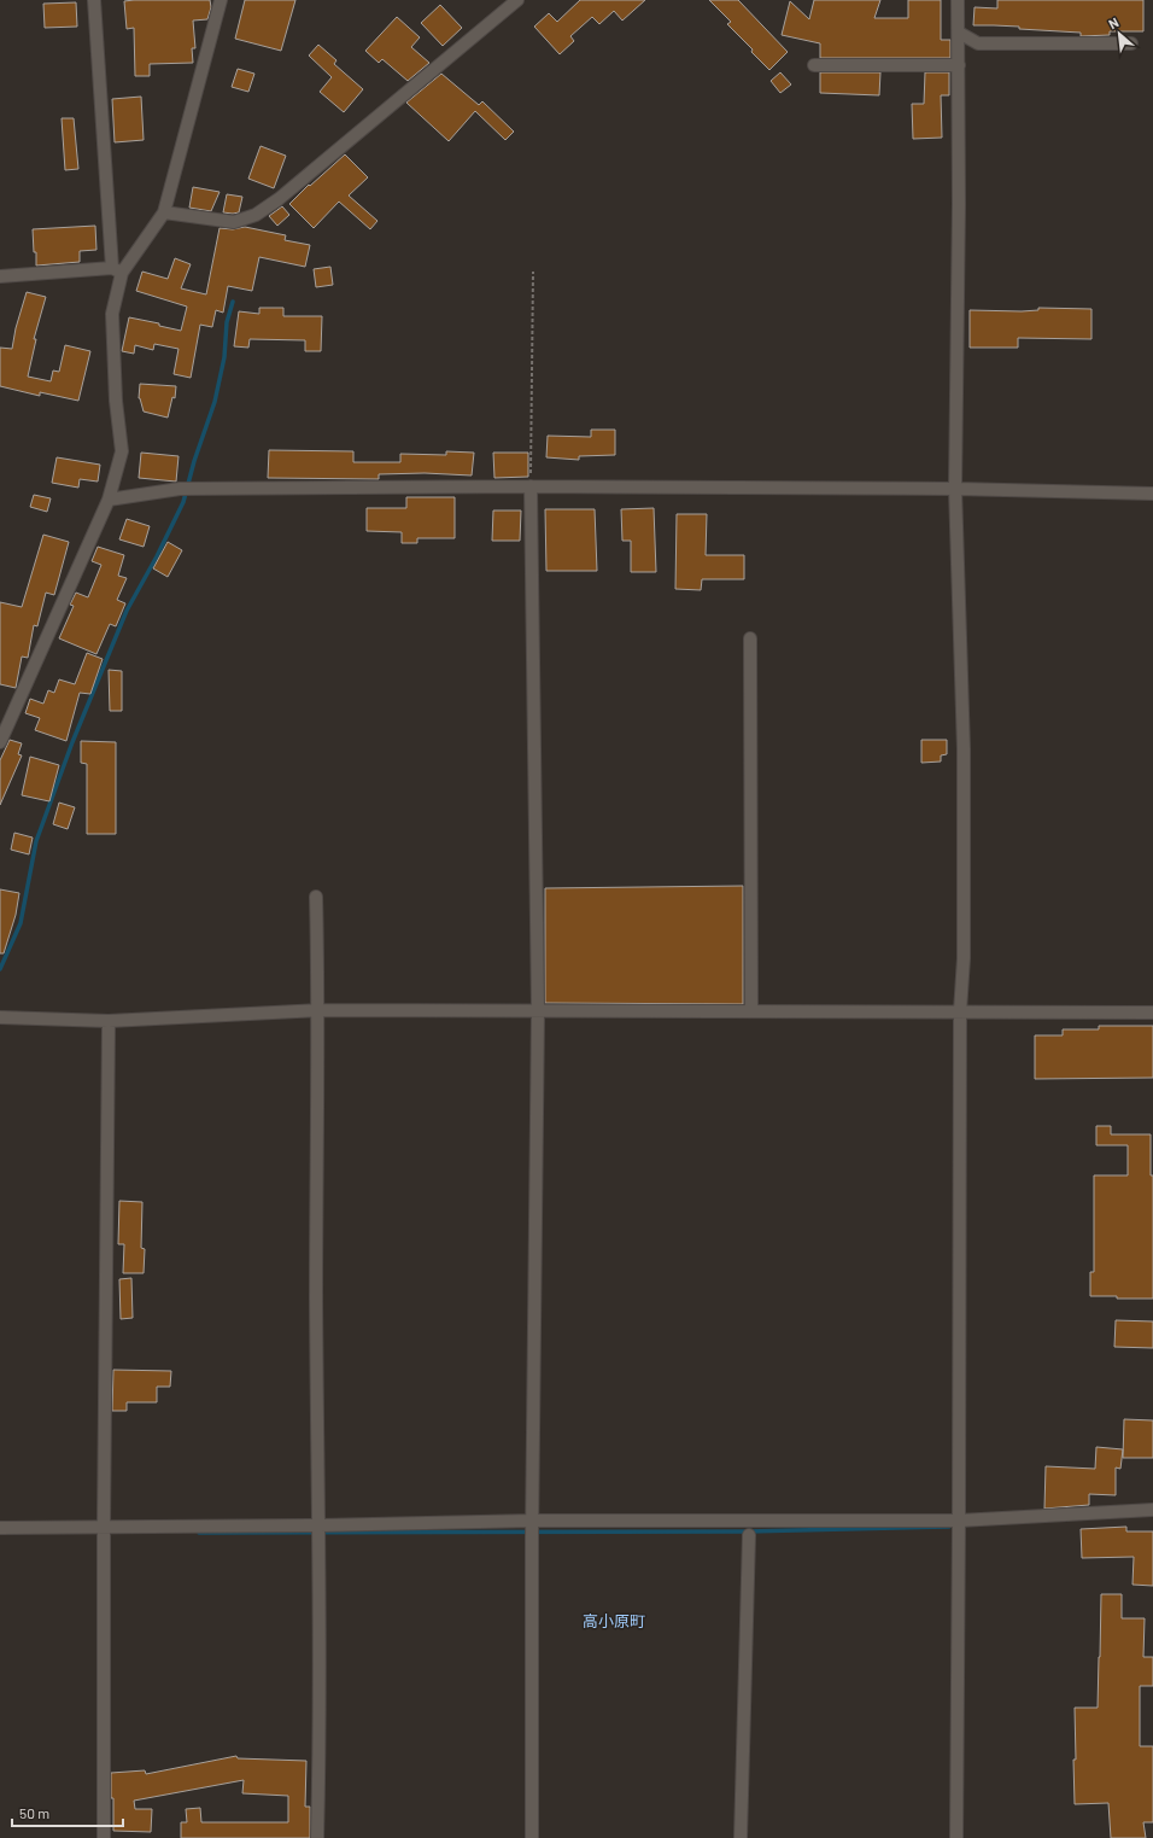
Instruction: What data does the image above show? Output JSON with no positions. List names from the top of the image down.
{
  "districts": ["高小原町"],
  "scale_bar": "50 m",
  "north": "top left"
}
